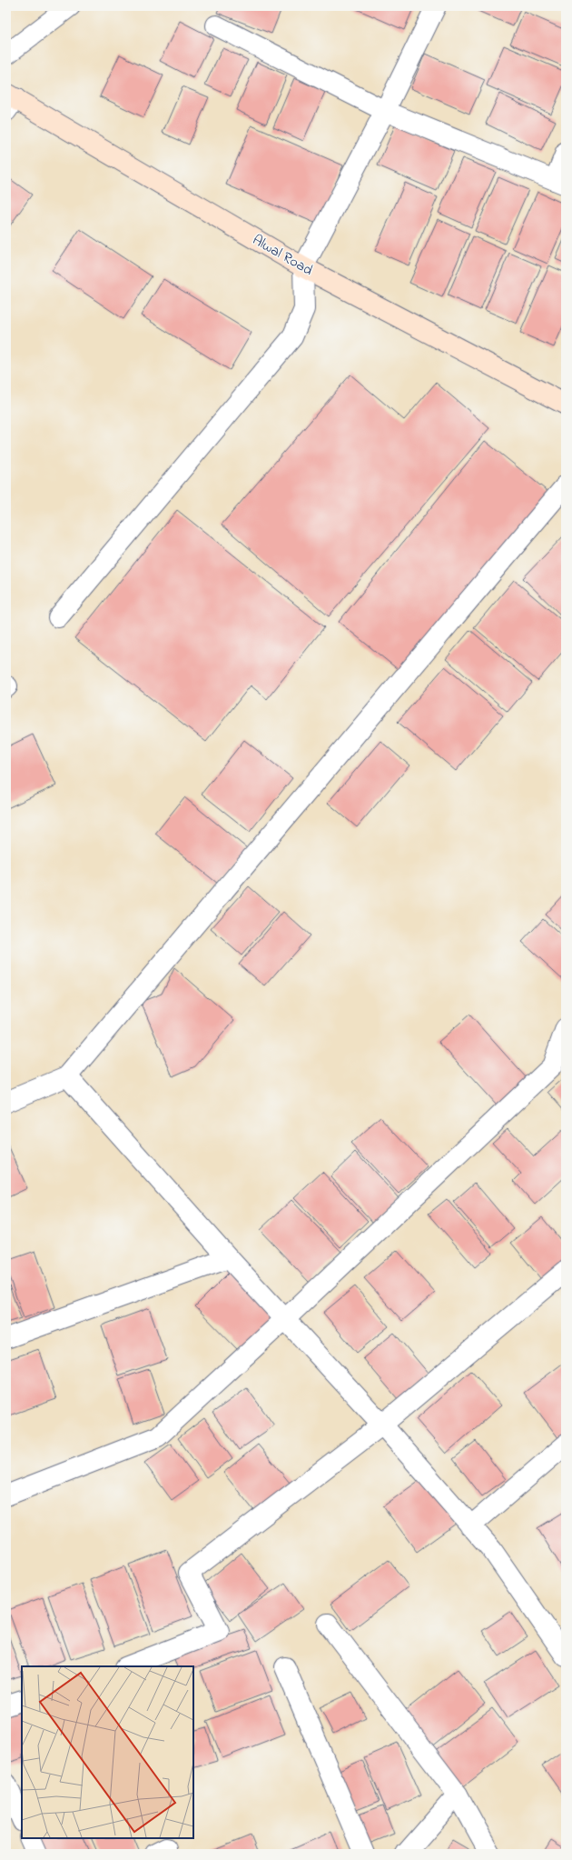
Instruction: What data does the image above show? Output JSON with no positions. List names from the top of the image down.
{
  "streets": {
    "main road": ["Alwal Road"]
  }
}
